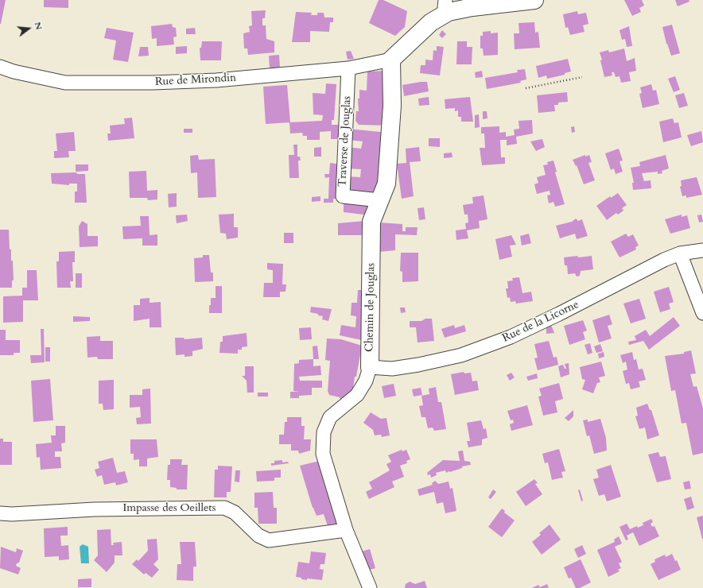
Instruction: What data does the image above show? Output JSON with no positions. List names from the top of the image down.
{
  "streets": {
    "street": [
      "Rue de Mirondin",
      "Traverse de Jouglas",
      "Chemin de Jouglas",
      "Rue de la Licorne",
      "Impasse des Oeillets"
    ]
  },
  "crossings": [
    ["Rue de Mirondin", "Traverse de Jouglas"],
    ["Rue de Mirondin", "Chemin de Jouglas"],
    ["Traverse de Jouglas", "Chemin de Jouglas"],
    ["Chemin de Jouglas", "Rue de la Licorne"],
    ["Chemin de Jouglas", "Impasse des Oeillets"]
  ],
  "north": "right"
}
